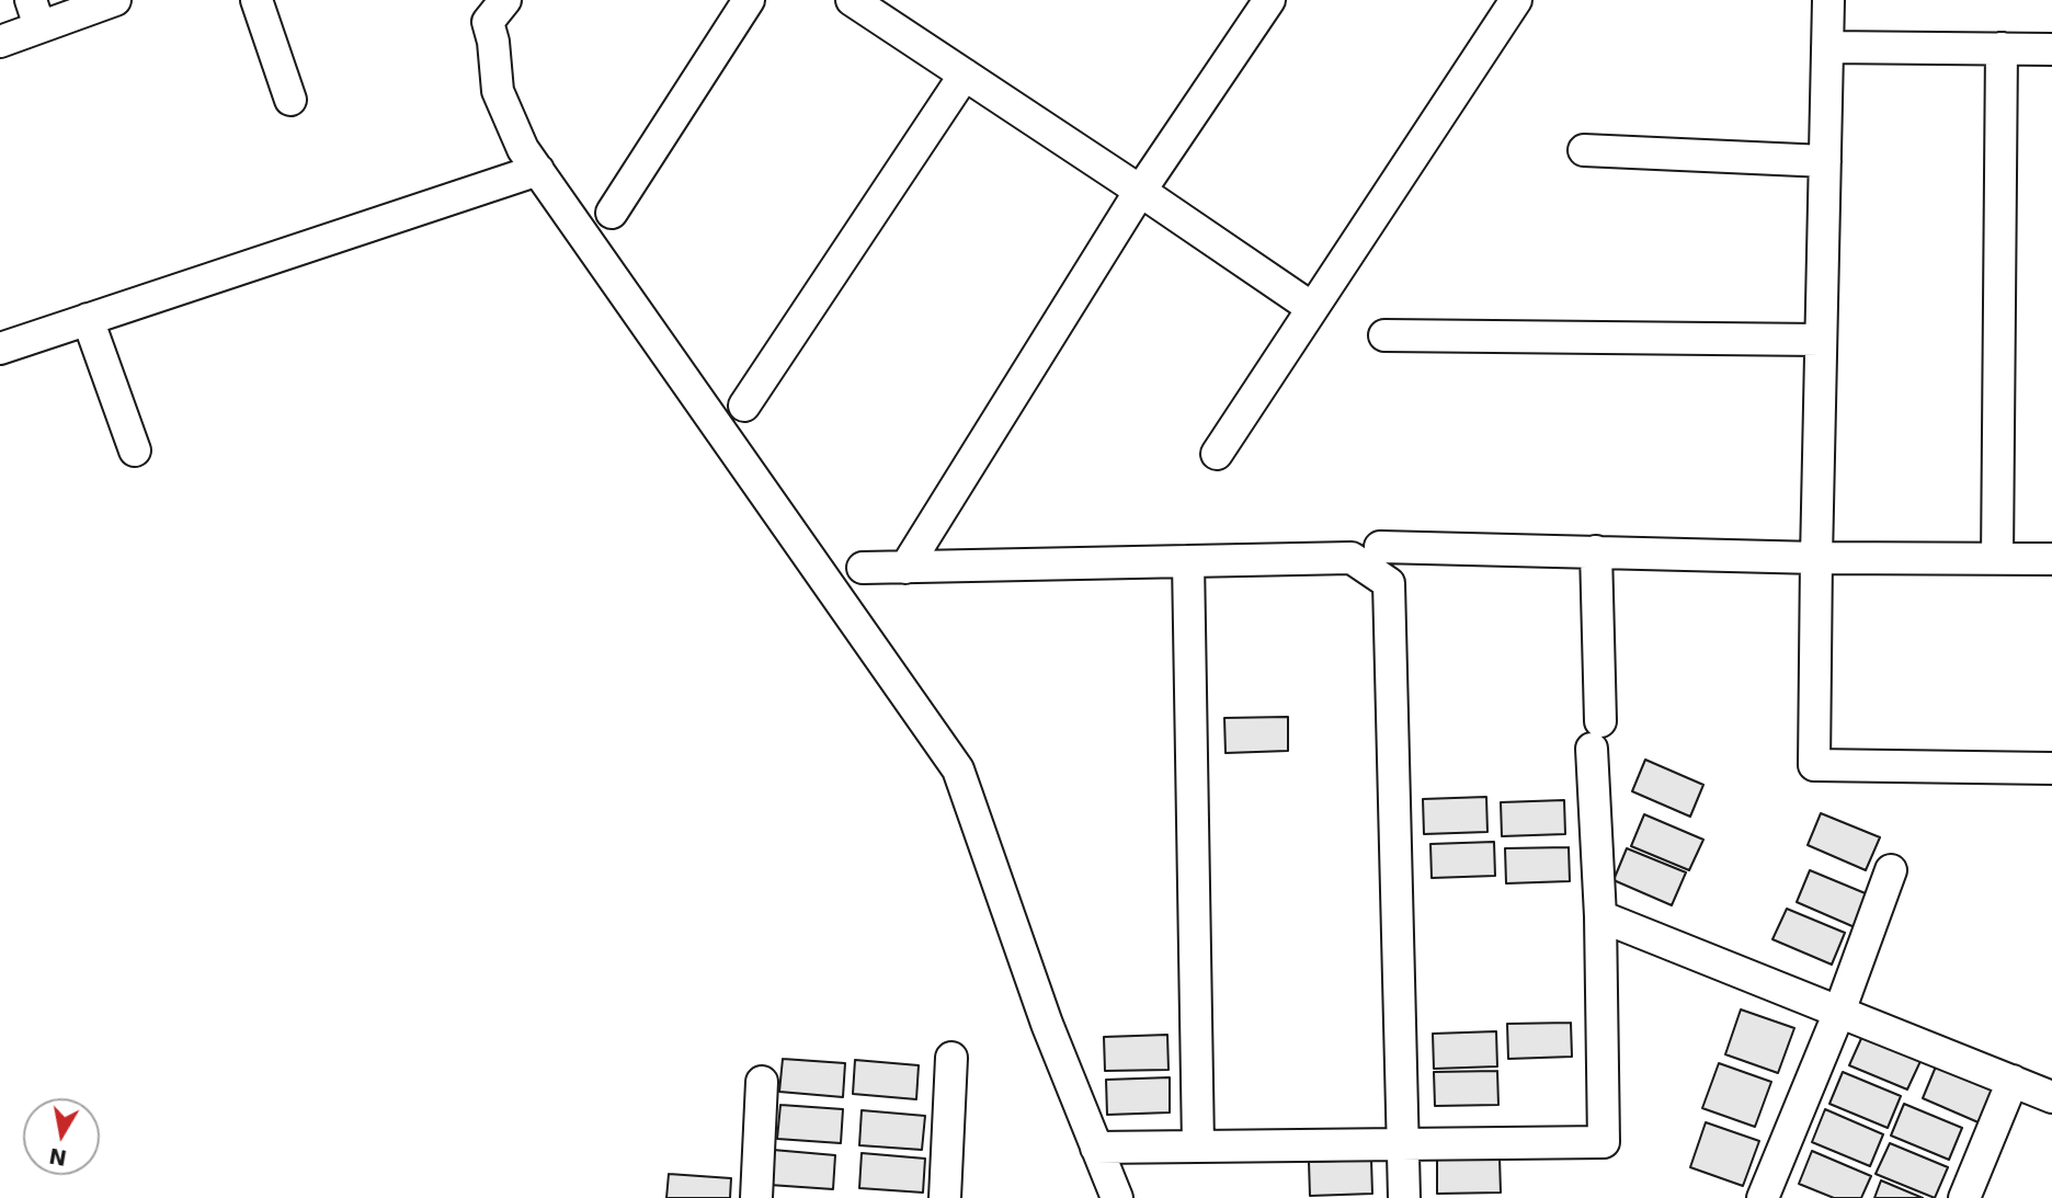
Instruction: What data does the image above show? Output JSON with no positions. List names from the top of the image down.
{
  "north": "bottom"
}
